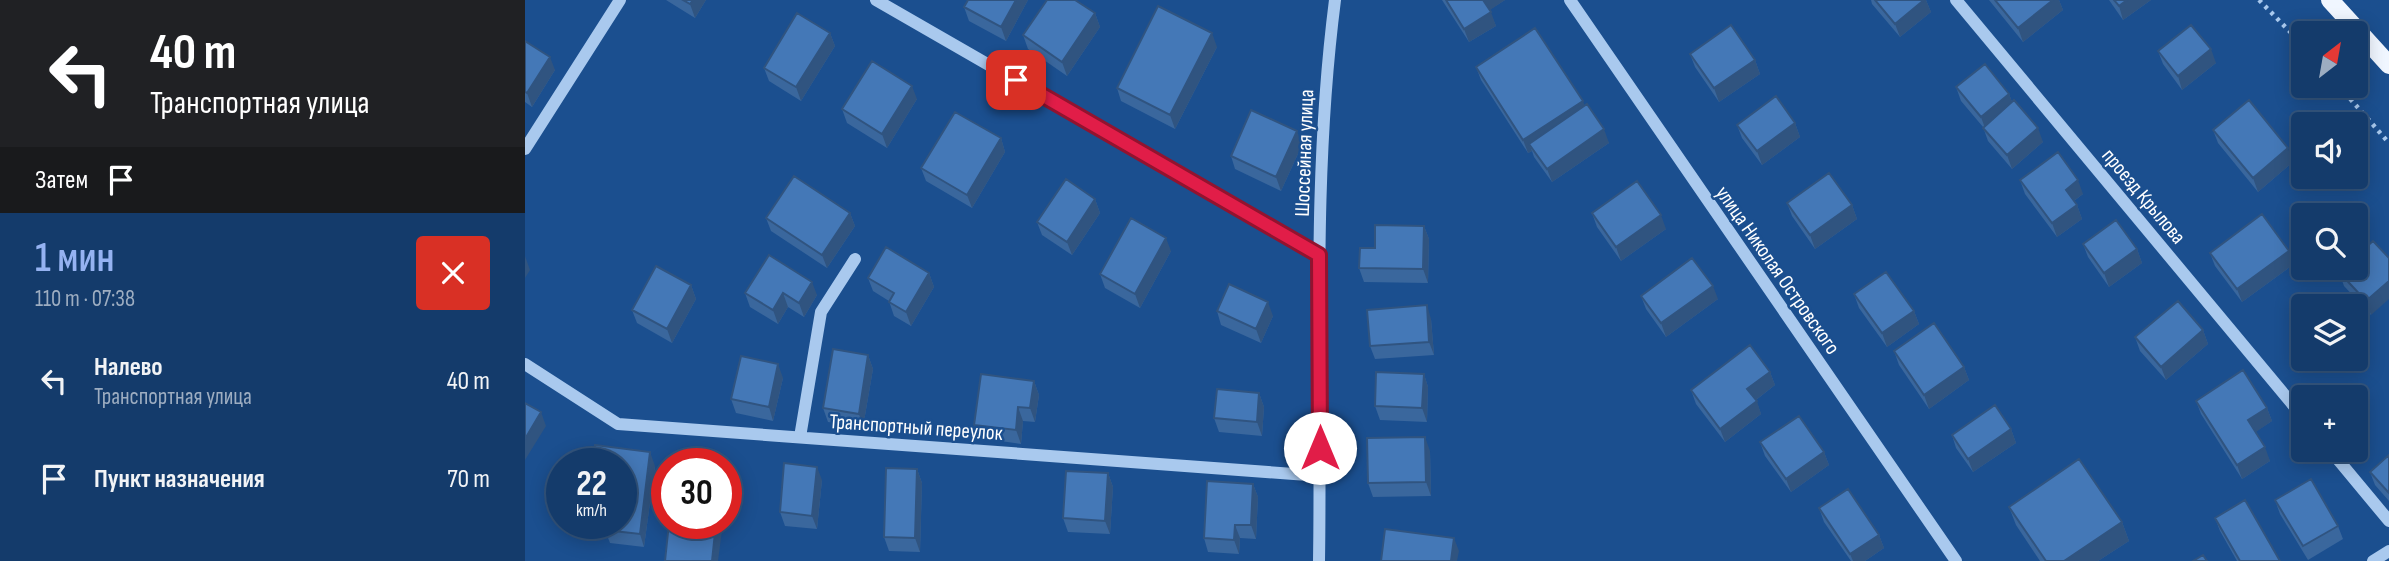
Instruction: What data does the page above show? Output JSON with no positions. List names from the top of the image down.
{
  "streets": {
    "street": [
      "Шоссейная улица",
      "проезд Крылова",
      "улица Николая Островского",
      "Транспортный переулок"
    ]
  },
  "crossings": [
    ["Шоссейная улица", "Транспортный переулок"]
  ],
  "north": "top right",
  "page": {
    "turn": ["40 m", "Транспортная улица"],
    "map_buttons": "+",
    "then": "Затем",
    "heading": ["1 мин", "110 m · 07:38"],
    "list": [
      {
        "name": "Налево",
        "note": "Транспортная улица",
        "value": "40 m"
      },
      {
        "name": "Пункт назначения",
        "value": "70 m"
      }
    ],
    "speed": "22 km/h",
    "limit": "30"
  }
}
